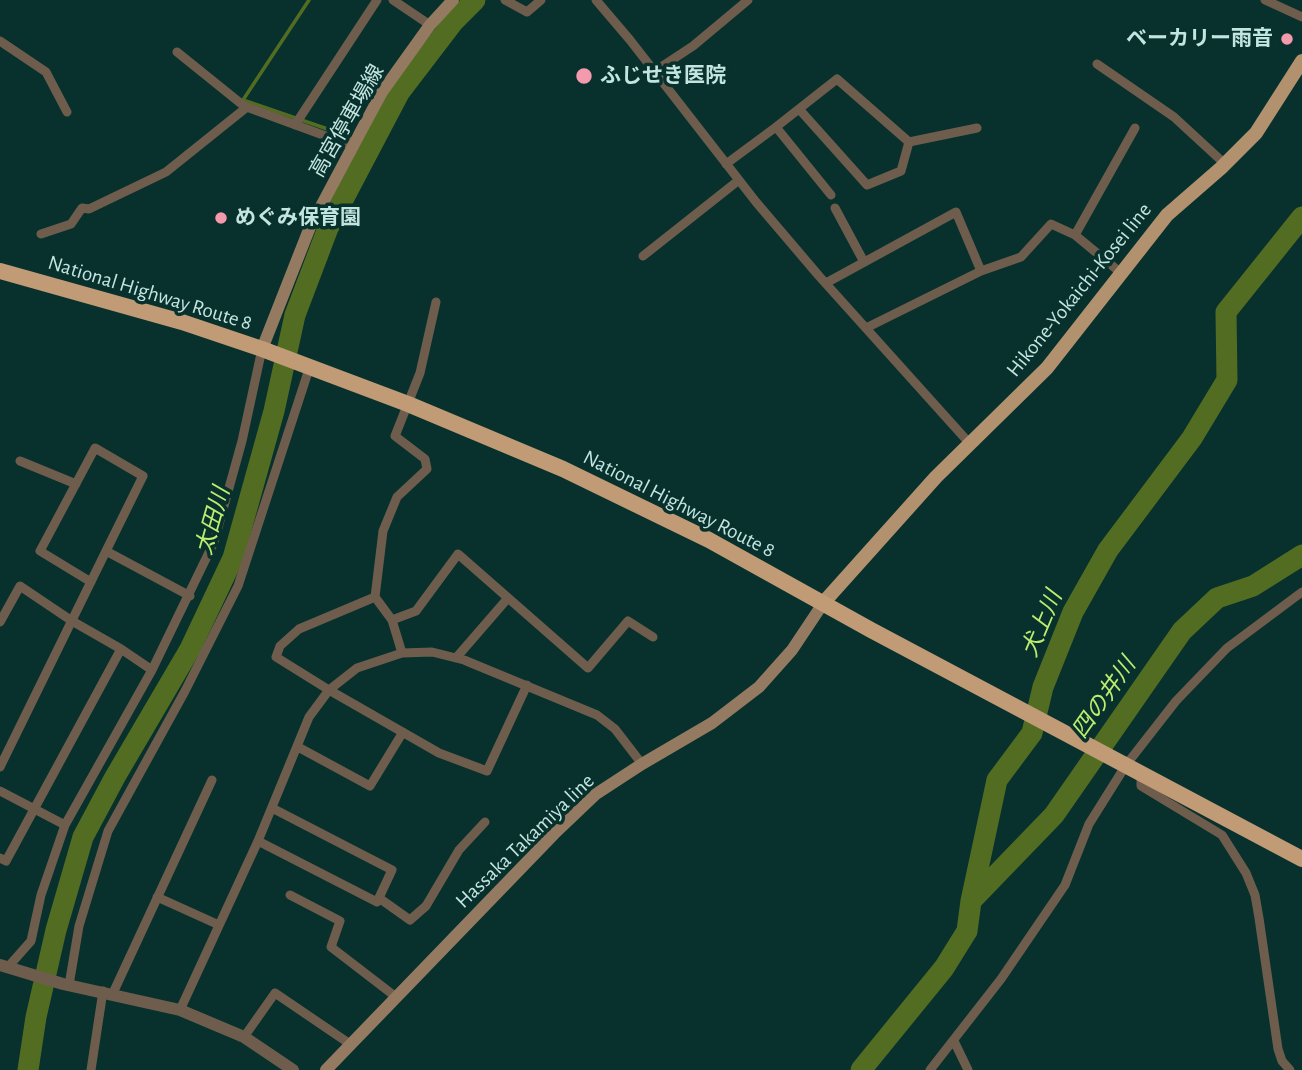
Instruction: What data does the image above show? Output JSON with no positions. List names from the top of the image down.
{
  "streets": {
    "highway": ["National Highway Route 8"],
    "main road": ["高宮停車場線", "Hikone-Yokaichi-Kosei line", "Hassaka Takamiya line"]
  },
  "crossings": [
    ["高宮停車場線", "National Highway Route 8"],
    ["Hikone-Yokaichi-Kosei line", "National Highway Route 8"],
    ["Hikone-Yokaichi-Kosei line", "Hassaka Takamiya line"],
    ["National Highway Route 8", "Hassaka Takamiya line"]
  ],
  "water": ["太田川", "犬上川", "四の井川"],
  "places": ["ベーカリー雨音", "ふじせき医院", "めぐみ保育園"]
}
